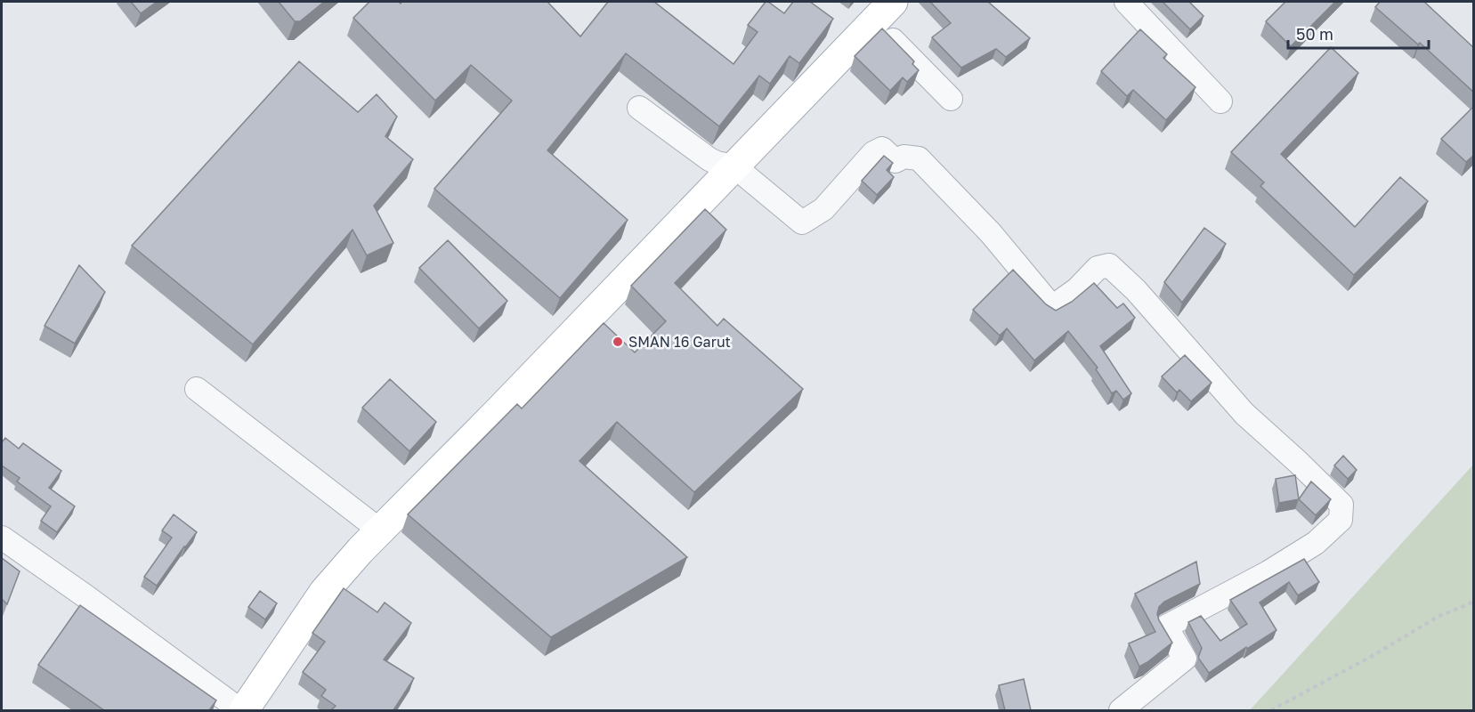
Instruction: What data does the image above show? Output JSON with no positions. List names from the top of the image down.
{
  "places": ["SMAN 16 Garut"],
  "scale_bar": "50 m"
}
